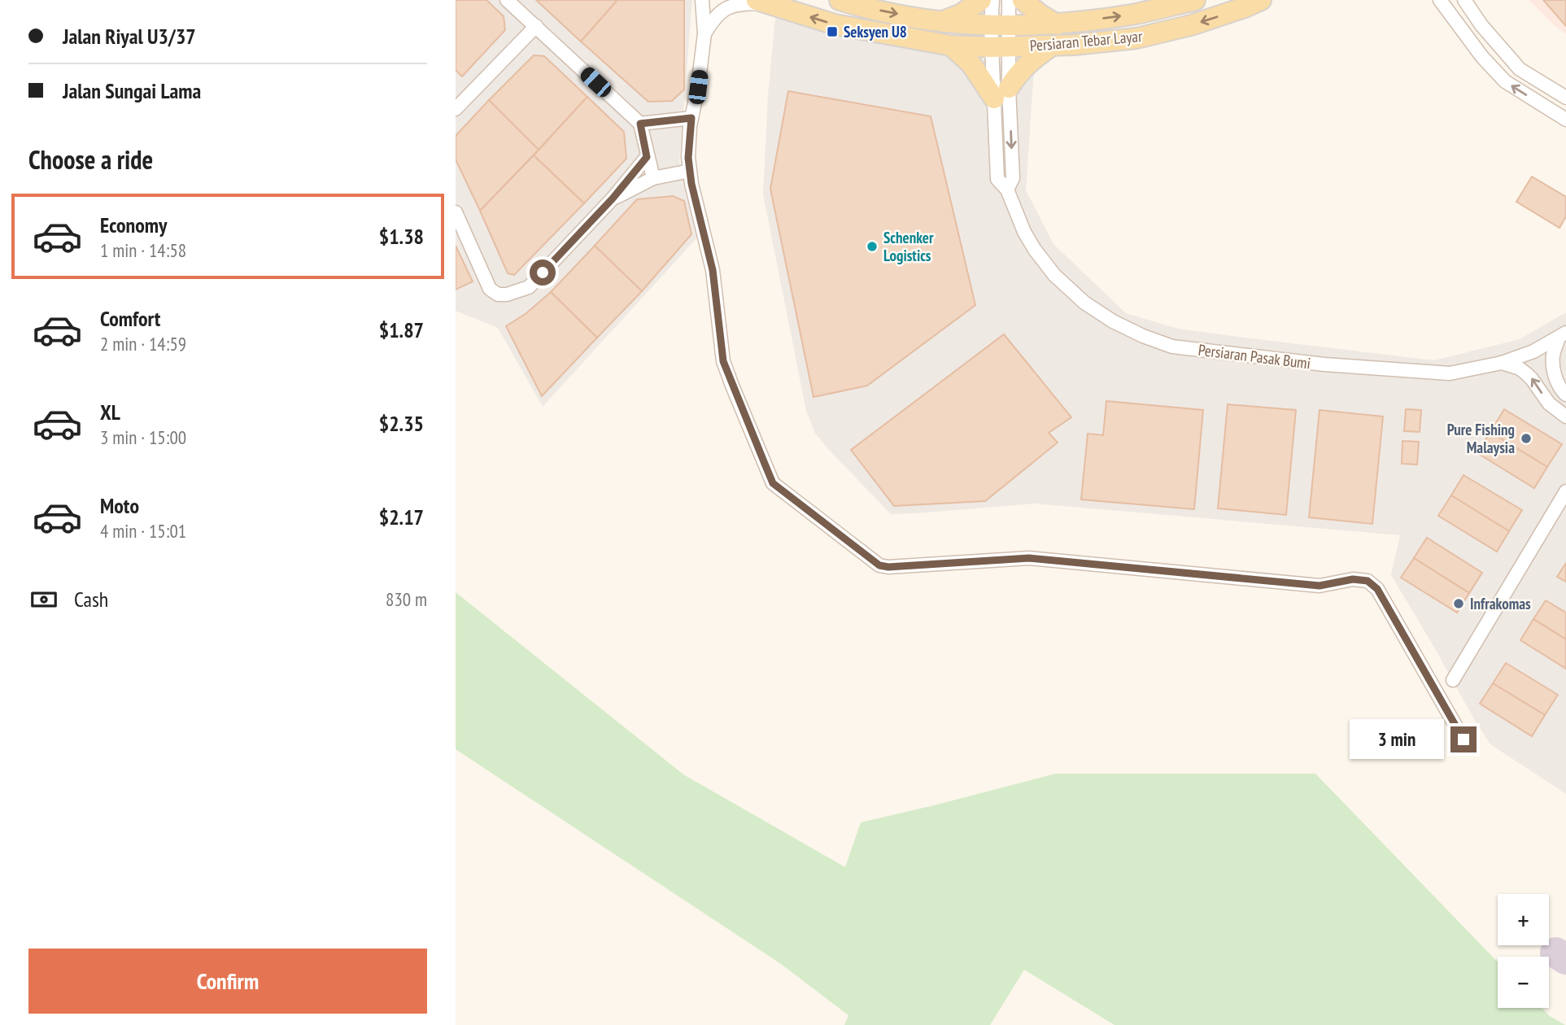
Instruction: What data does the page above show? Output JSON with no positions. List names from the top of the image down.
{
  "streets": {
    "main road": ["Persiaran Tebar Layar"],
    "street": ["Persiaran Pasak Bumi"]
  },
  "crossings": [
    ["Persiaran Tebar Layar", "Persiaran Pasak Bumi"]
  ],
  "places": {
    "transit": ["Seksyen U8"],
    "other": ["Schenker Logistics", "Pure Fishing Malaysia", "Infrakomas"]
  },
  "page": {
    "banner": ["Jalan Riyal U3/37", "Jalan Sungai Lama"],
    "heading": "Choose a ride",
    "list": [
      {
        "name": "Economy",
        "note": "1 min · 14:58",
        "value": "$1.38"
      },
      {
        "name": "Comfort",
        "note": "2 min · 14:59",
        "value": "$1.87"
      },
      {
        "name": "XL",
        "note": "3 min · 15:00",
        "value": "$2.35"
      },
      {
        "name": "Moto",
        "note": "4 min · 15:01",
        "value": "$2.17"
      }
    ],
    "pay": ["Cash", "830 m"],
    "bubble": "3 min",
    "map_buttons": ["+", "−"],
    "buttons": "Confirm"
  }
}
